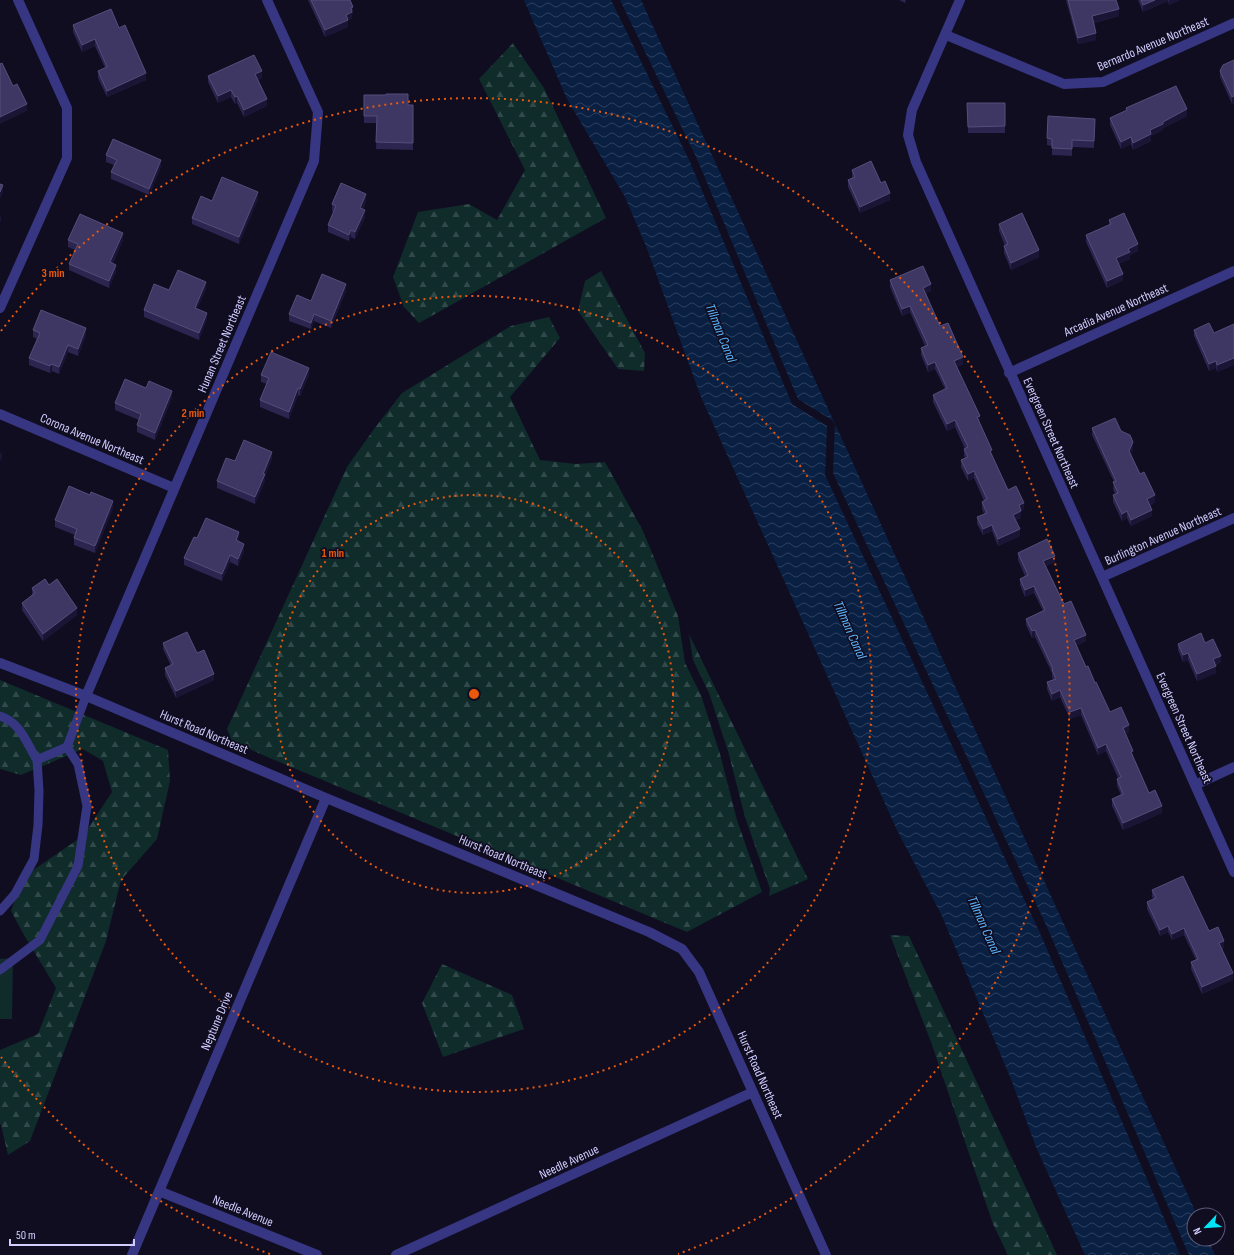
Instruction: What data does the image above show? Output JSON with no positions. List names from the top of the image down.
{
  "streets": {
    "street": [
      "Bernardo Avenue Northeast",
      "Arcadia Avenue Northeast",
      "Hunan Street Northeast",
      "Evergreen Street Northeast",
      "Corona Avenue Northeast",
      "Burlington Avenue Northeast",
      "Hurst Road Northeast",
      "Neptune Drive",
      "Needle Avenue"
    ]
  },
  "crossings": [
    ["Bernardo Avenue Northeast", "Evergreen Street Northeast"],
    ["Arcadia Avenue Northeast", "Evergreen Street Northeast"],
    ["Hunan Street Northeast", "Corona Avenue Northeast"],
    ["Hunan Street Northeast", "Hurst Road Northeast"],
    ["Evergreen Street Northeast", "Burlington Avenue Northeast"],
    ["Hurst Road Northeast", "Neptune Drive"],
    ["Hurst Road Northeast", "Needle Avenue"],
    ["Neptune Drive", "Needle Avenue"]
  ],
  "water": ["Tillman Canal"],
  "scale_bar": "50 m",
  "north": "bottom left",
  "rings": ["3 min", "2 min", "1 min"]
}
